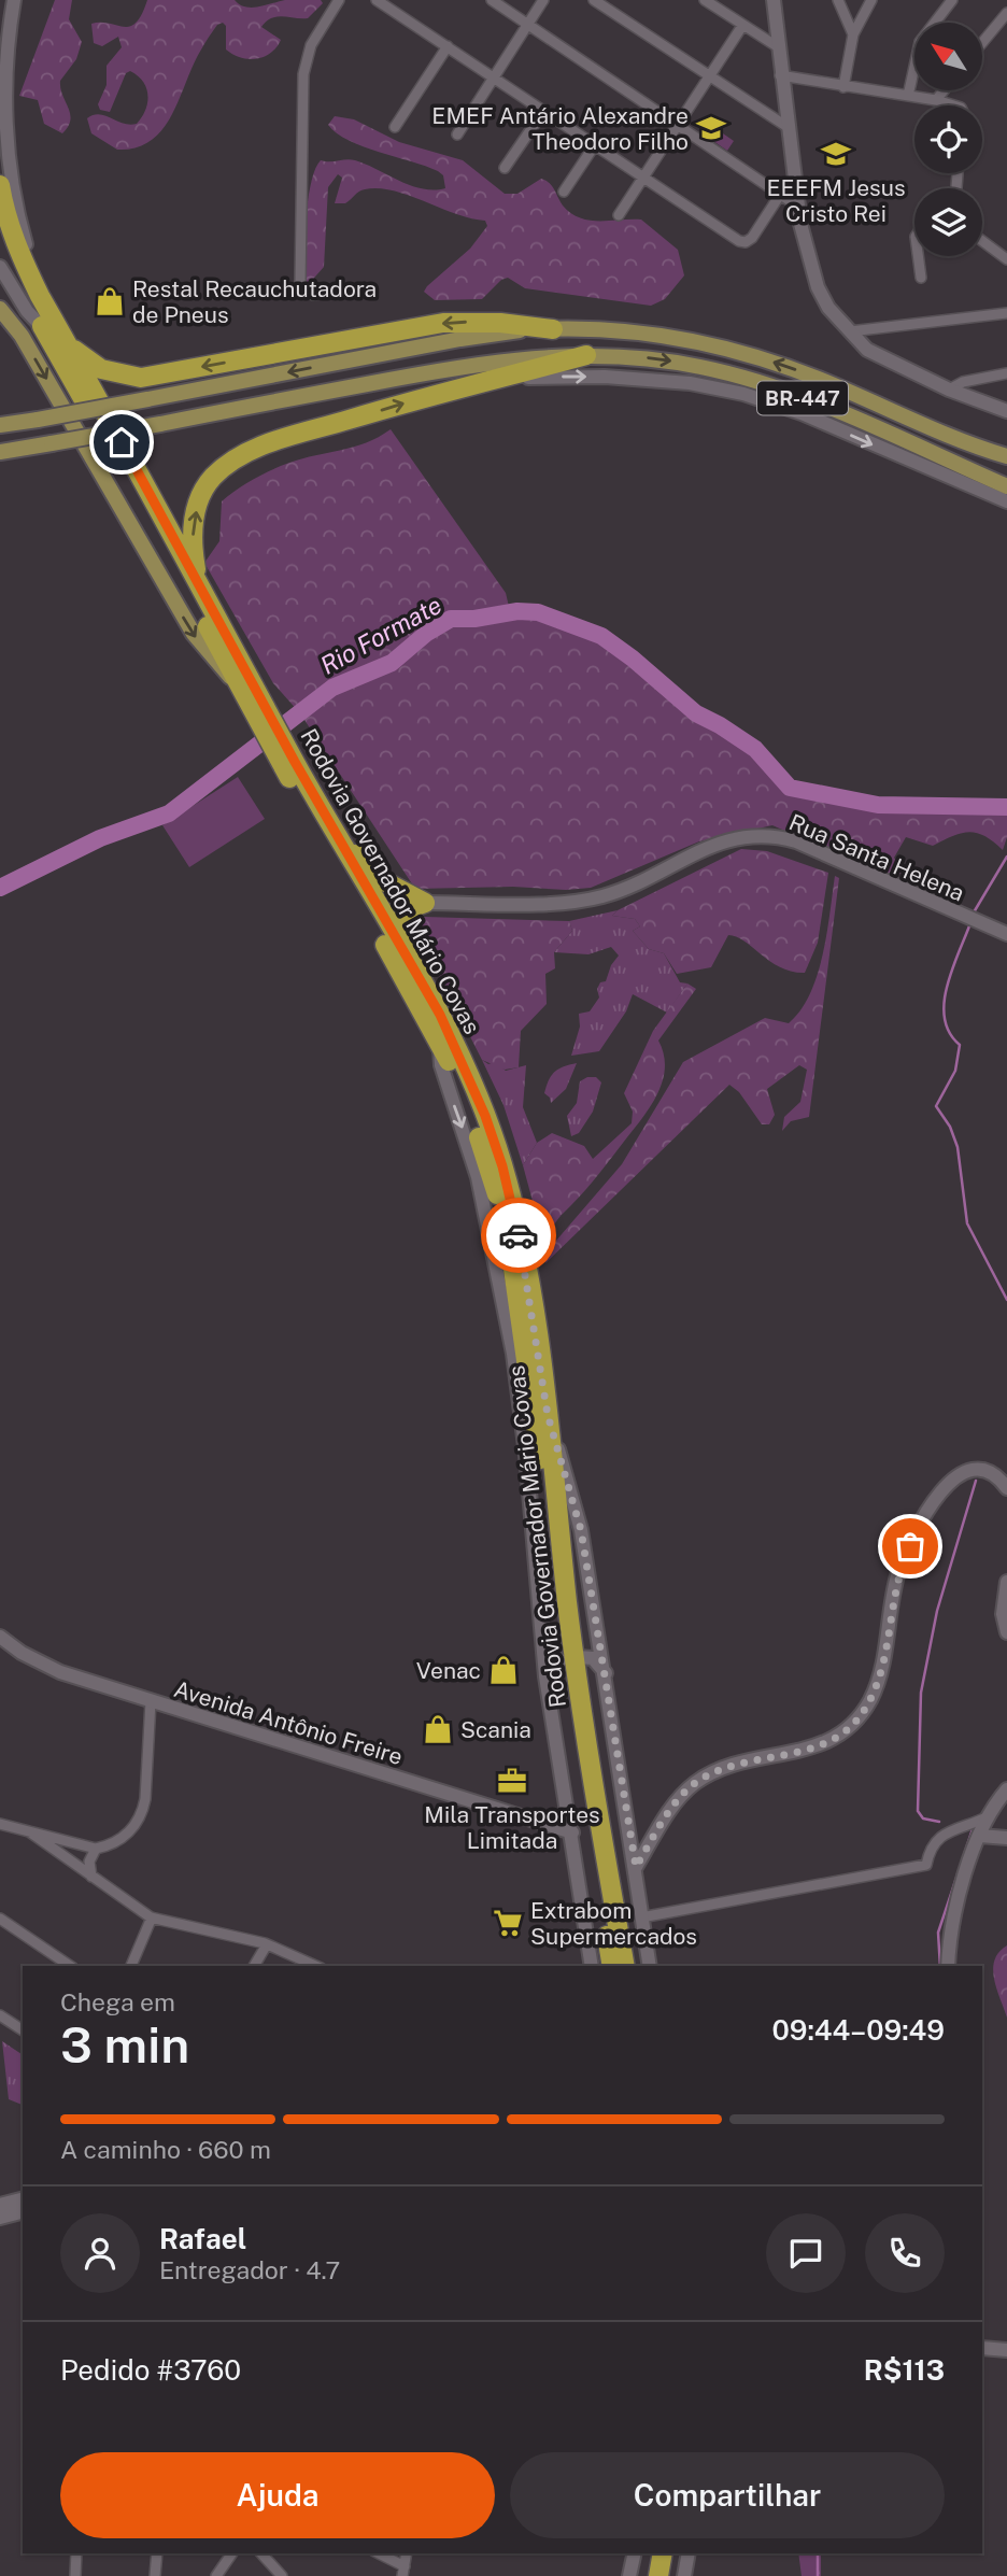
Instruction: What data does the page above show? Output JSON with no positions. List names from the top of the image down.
{
  "streets": {
    "highway": ["Rodovia Governador Mário Covas"],
    "main road": ["BR-447"],
    "street": ["Rua Santa Helena", "Avenida Antônio Freire"]
  },
  "water": ["Rio Formate"],
  "places": {
    "school or university": ["EMEF Antário Alexandre Theodoro Filho", "EEEFM Jesus Cristo Rei"],
    "shop": ["Restal Recauchutadora de Pneus", "Venac", "Scania"],
    "office": ["Mila Transportes Limitada"],
    "supermarket": ["Extrabom Supermercados"]
  },
  "north": "top left",
  "page": {
    "heading": ["3 min", "Chega em", "09:44–09:49"],
    "panel": [
      "Rafael",
      "Entregador · 4.7",
      "Pedido #3760",
      "R$113"
    ],
    "bar": "A caminho · 660 m",
    "buttons": ["Ajuda", "Compartilhar"]
  }
}
